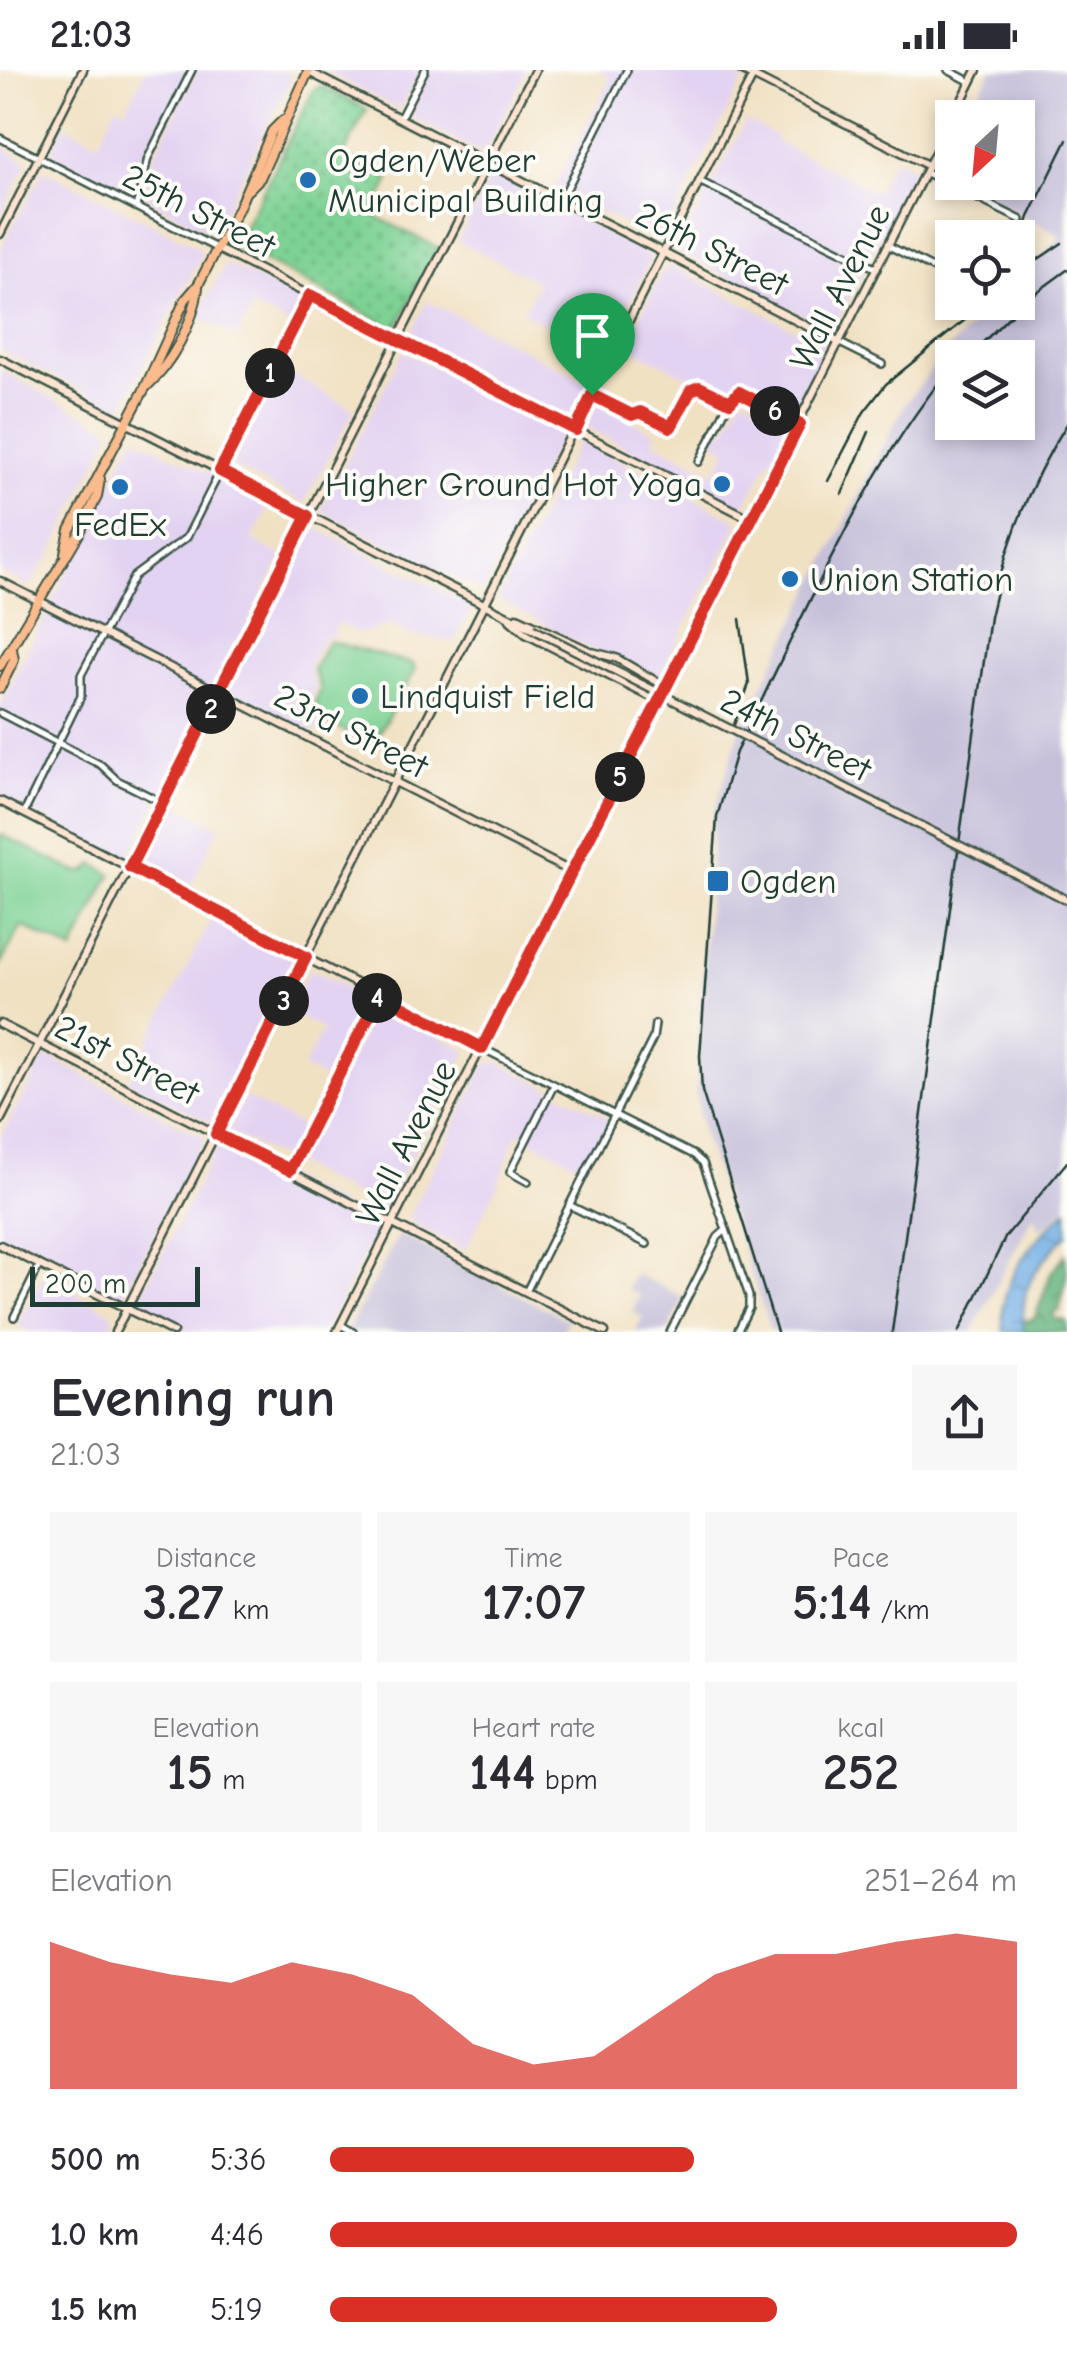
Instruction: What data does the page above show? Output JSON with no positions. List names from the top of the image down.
{
  "streets": {
    "street": [
      "25th Street",
      "26th Street",
      "Wall Avenue",
      "23rd Street",
      "24th Street",
      "21st Street"
    ]
  },
  "crossings": [
    ["25th Street", "Wall Avenue"],
    ["26th Street", "Wall Avenue"],
    ["Wall Avenue", "23rd Street"],
    ["Wall Avenue", "24th Street"],
    ["Wall Avenue", "21st Street"]
  ],
  "places": {
    "other": [
      "Ogden/Weber Municipal Building",
      "Higher Ground Hot Yoga",
      "FedEx",
      "Union Station",
      "Lindquist Field"
    ],
    "transit": ["Ogden"]
  },
  "scale_bar": "200 m",
  "north": "bottom left",
  "page": {
    "status": "21:03",
    "pins": [
      "1",
      "6",
      "2",
      "5",
      "4",
      "3"
    ],
    "scale": "200 m",
    "heading": ["Evening run", "21:03"],
    "stats": [
      ["Distance", "3.27 km"],
      ["Time", "17:07"],
      ["Pace", "5:14 /km"],
      ["Elevation", "15 m"],
      ["Heart rate", "144 bpm"],
      ["kcal", "252"]
    ],
    "chart": ["Elevation", "251–264 m"],
    "list": [
      {
        "name": "500 m",
        "note": "5:36"
      },
      {
        "name": "1.0 km",
        "note": "4:46"
      },
      {
        "name": "1.5 km",
        "note": "5:19"
      }
    ]
  }
}
